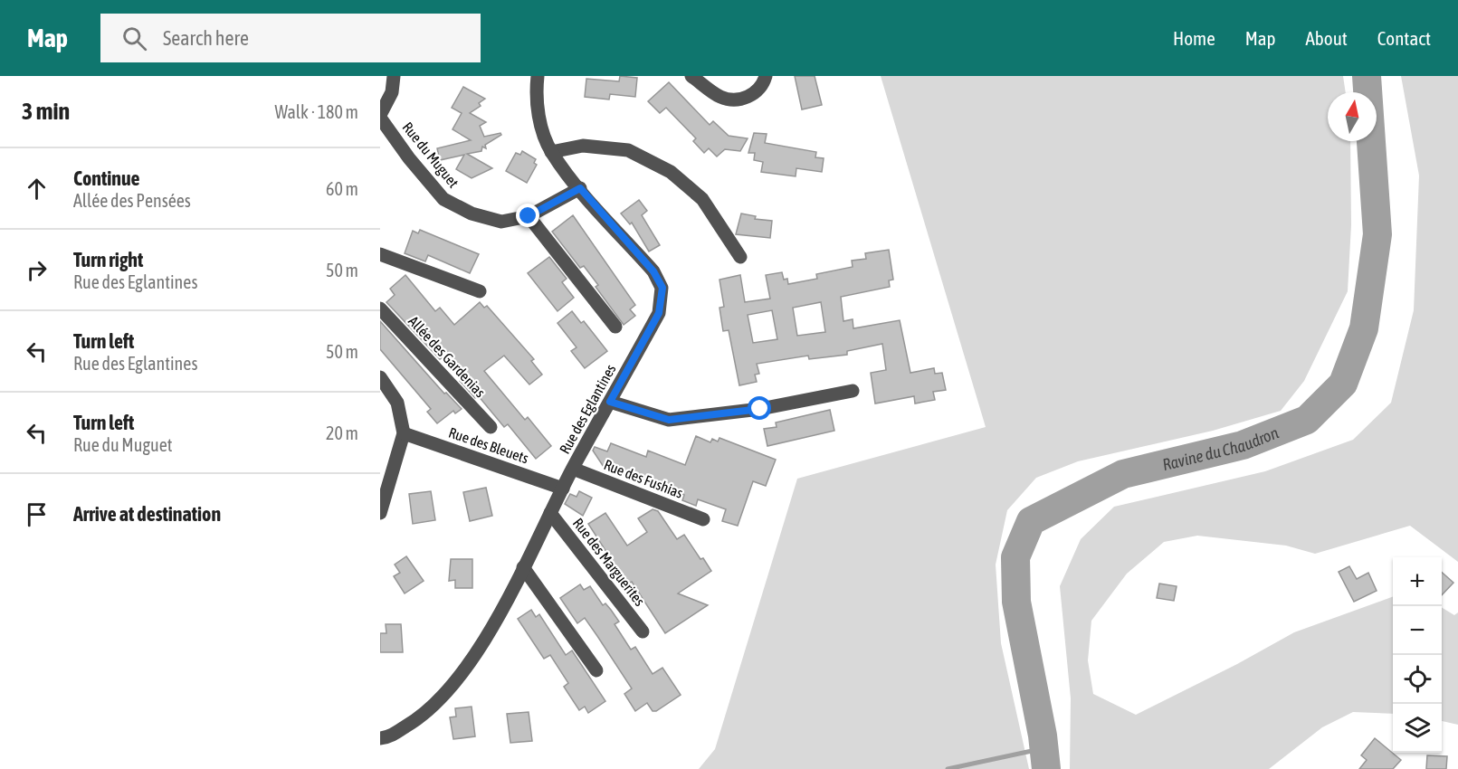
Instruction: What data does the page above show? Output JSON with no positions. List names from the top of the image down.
{
  "streets": {
    "street": [
      "Rue du Muguet",
      "Allée des Gardenias",
      "Rue des Eglantines",
      "Rue des Bleuets",
      "Rue des Fushias",
      "Rue des Marguerites"
    ]
  },
  "crossings": [
    ["Rue du Muguet", "Rue des Eglantines"],
    ["Rue des Eglantines", "Rue des Bleuets"],
    ["Rue des Eglantines", "Rue des Fushias"],
    ["Rue des Eglantines", "Rue des Marguerites"]
  ],
  "water": ["Ravine du Chaudron"],
  "north": "top",
  "page": {
    "header": "Map",
    "search": "Search here",
    "nav": [
      "Home",
      "Map",
      "About",
      "Contact"
    ],
    "heading": ["3 min", "Walk · 180 m"],
    "list": [
      ["Continue", "Allée des Pensées", "60 m"],
      ["Turn right", "Rue des Eglantines", "50 m"],
      ["Turn left", "Rue des Eglantines", "50 m"],
      ["Turn left", "Rue du Muguet", "20 m"],
      "Arrive at destination"
    ],
    "map_buttons": ["+", "−"]
  }
}
